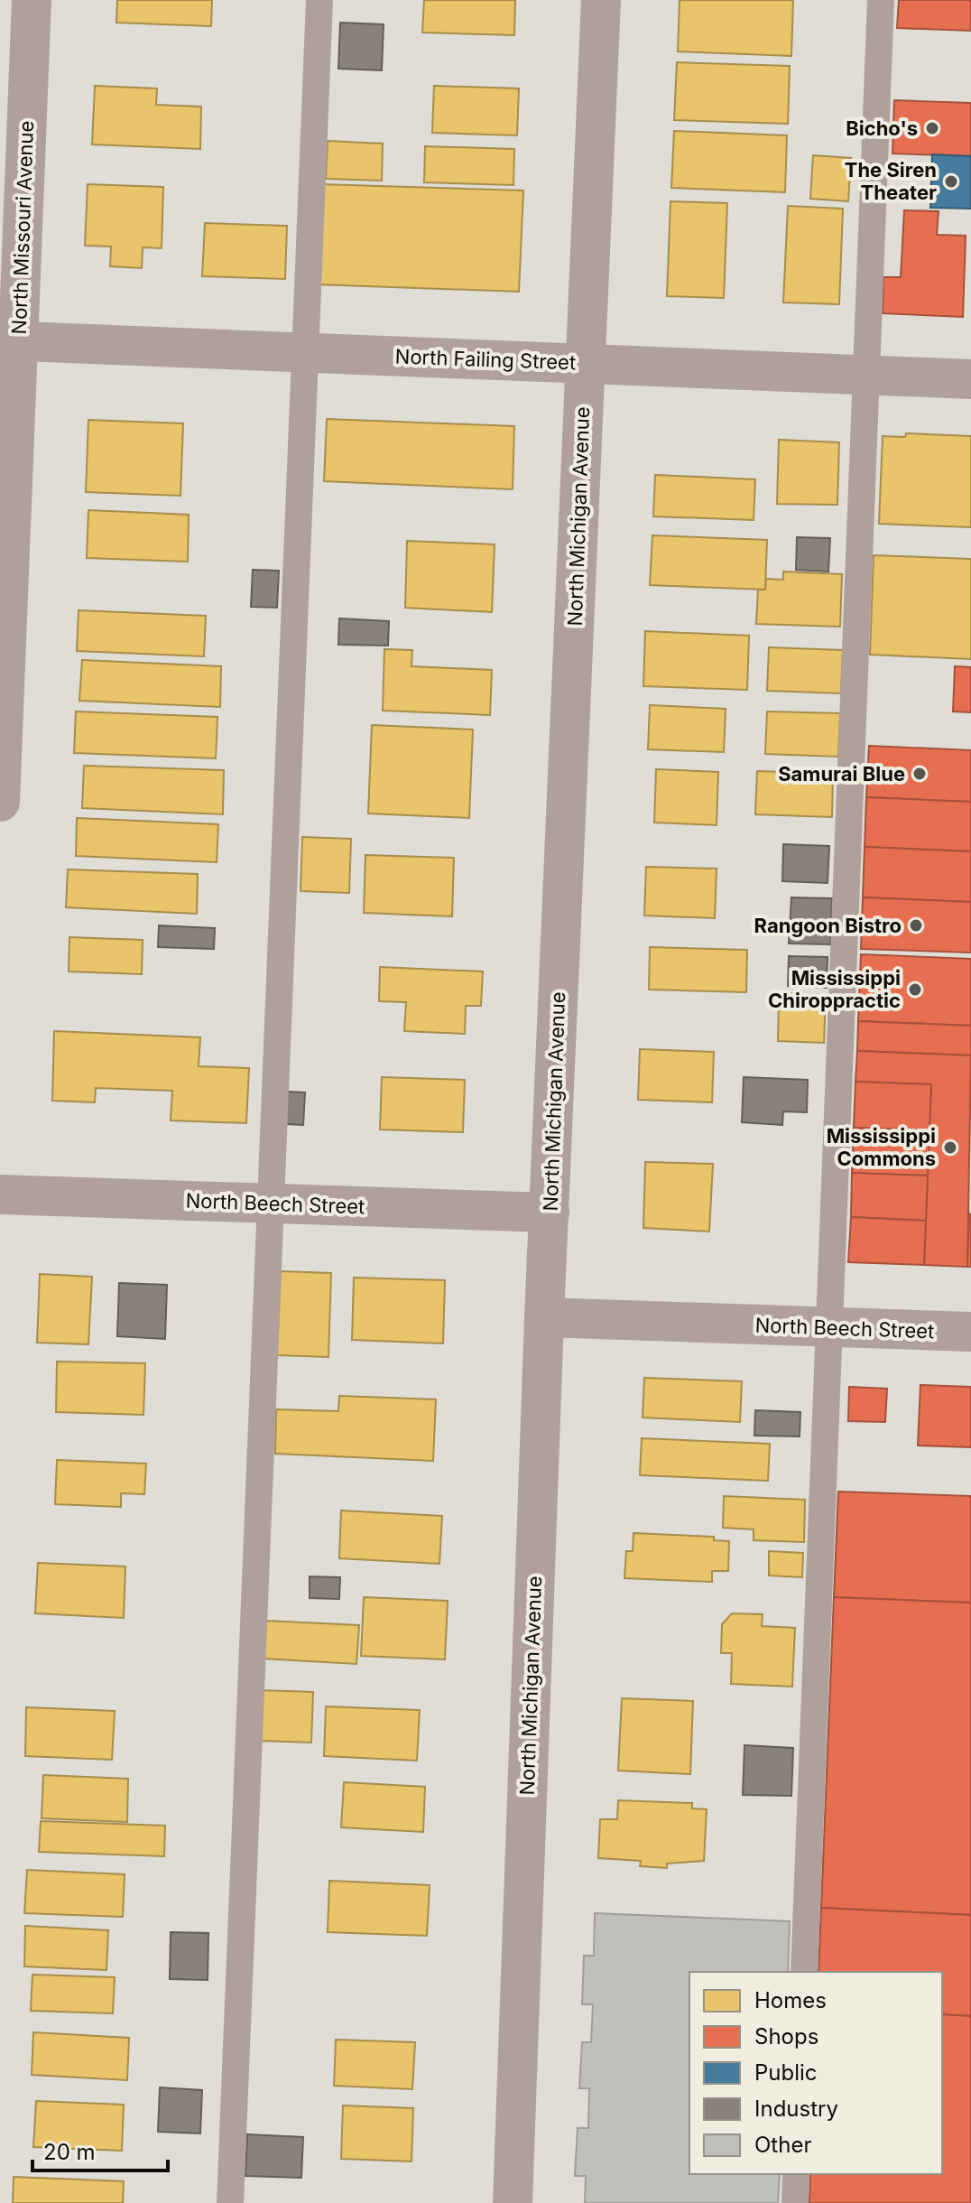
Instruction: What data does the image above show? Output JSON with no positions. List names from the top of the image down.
{
  "streets": {
    "street": [
      "North Missouri Avenue",
      "North Failing Street",
      "North Michigan Avenue",
      "North Beech Street"
    ]
  },
  "crossings": [
    ["North Missouri Avenue", "North Failing Street"],
    ["North Failing Street", "North Michigan Avenue"],
    ["North Michigan Avenue", "North Beech Street"]
  ],
  "places": [
    "Bicho's",
    "The Siren Theater",
    "Samurai Blue",
    "Rangoon Bistro",
    "Mississippi Chiroppractic",
    "Mississippi Commons"
  ],
  "legend": [
    "Homes",
    "Shops",
    "Public",
    "Industry",
    "Other"
  ],
  "scale_bar": "20 m"
}
